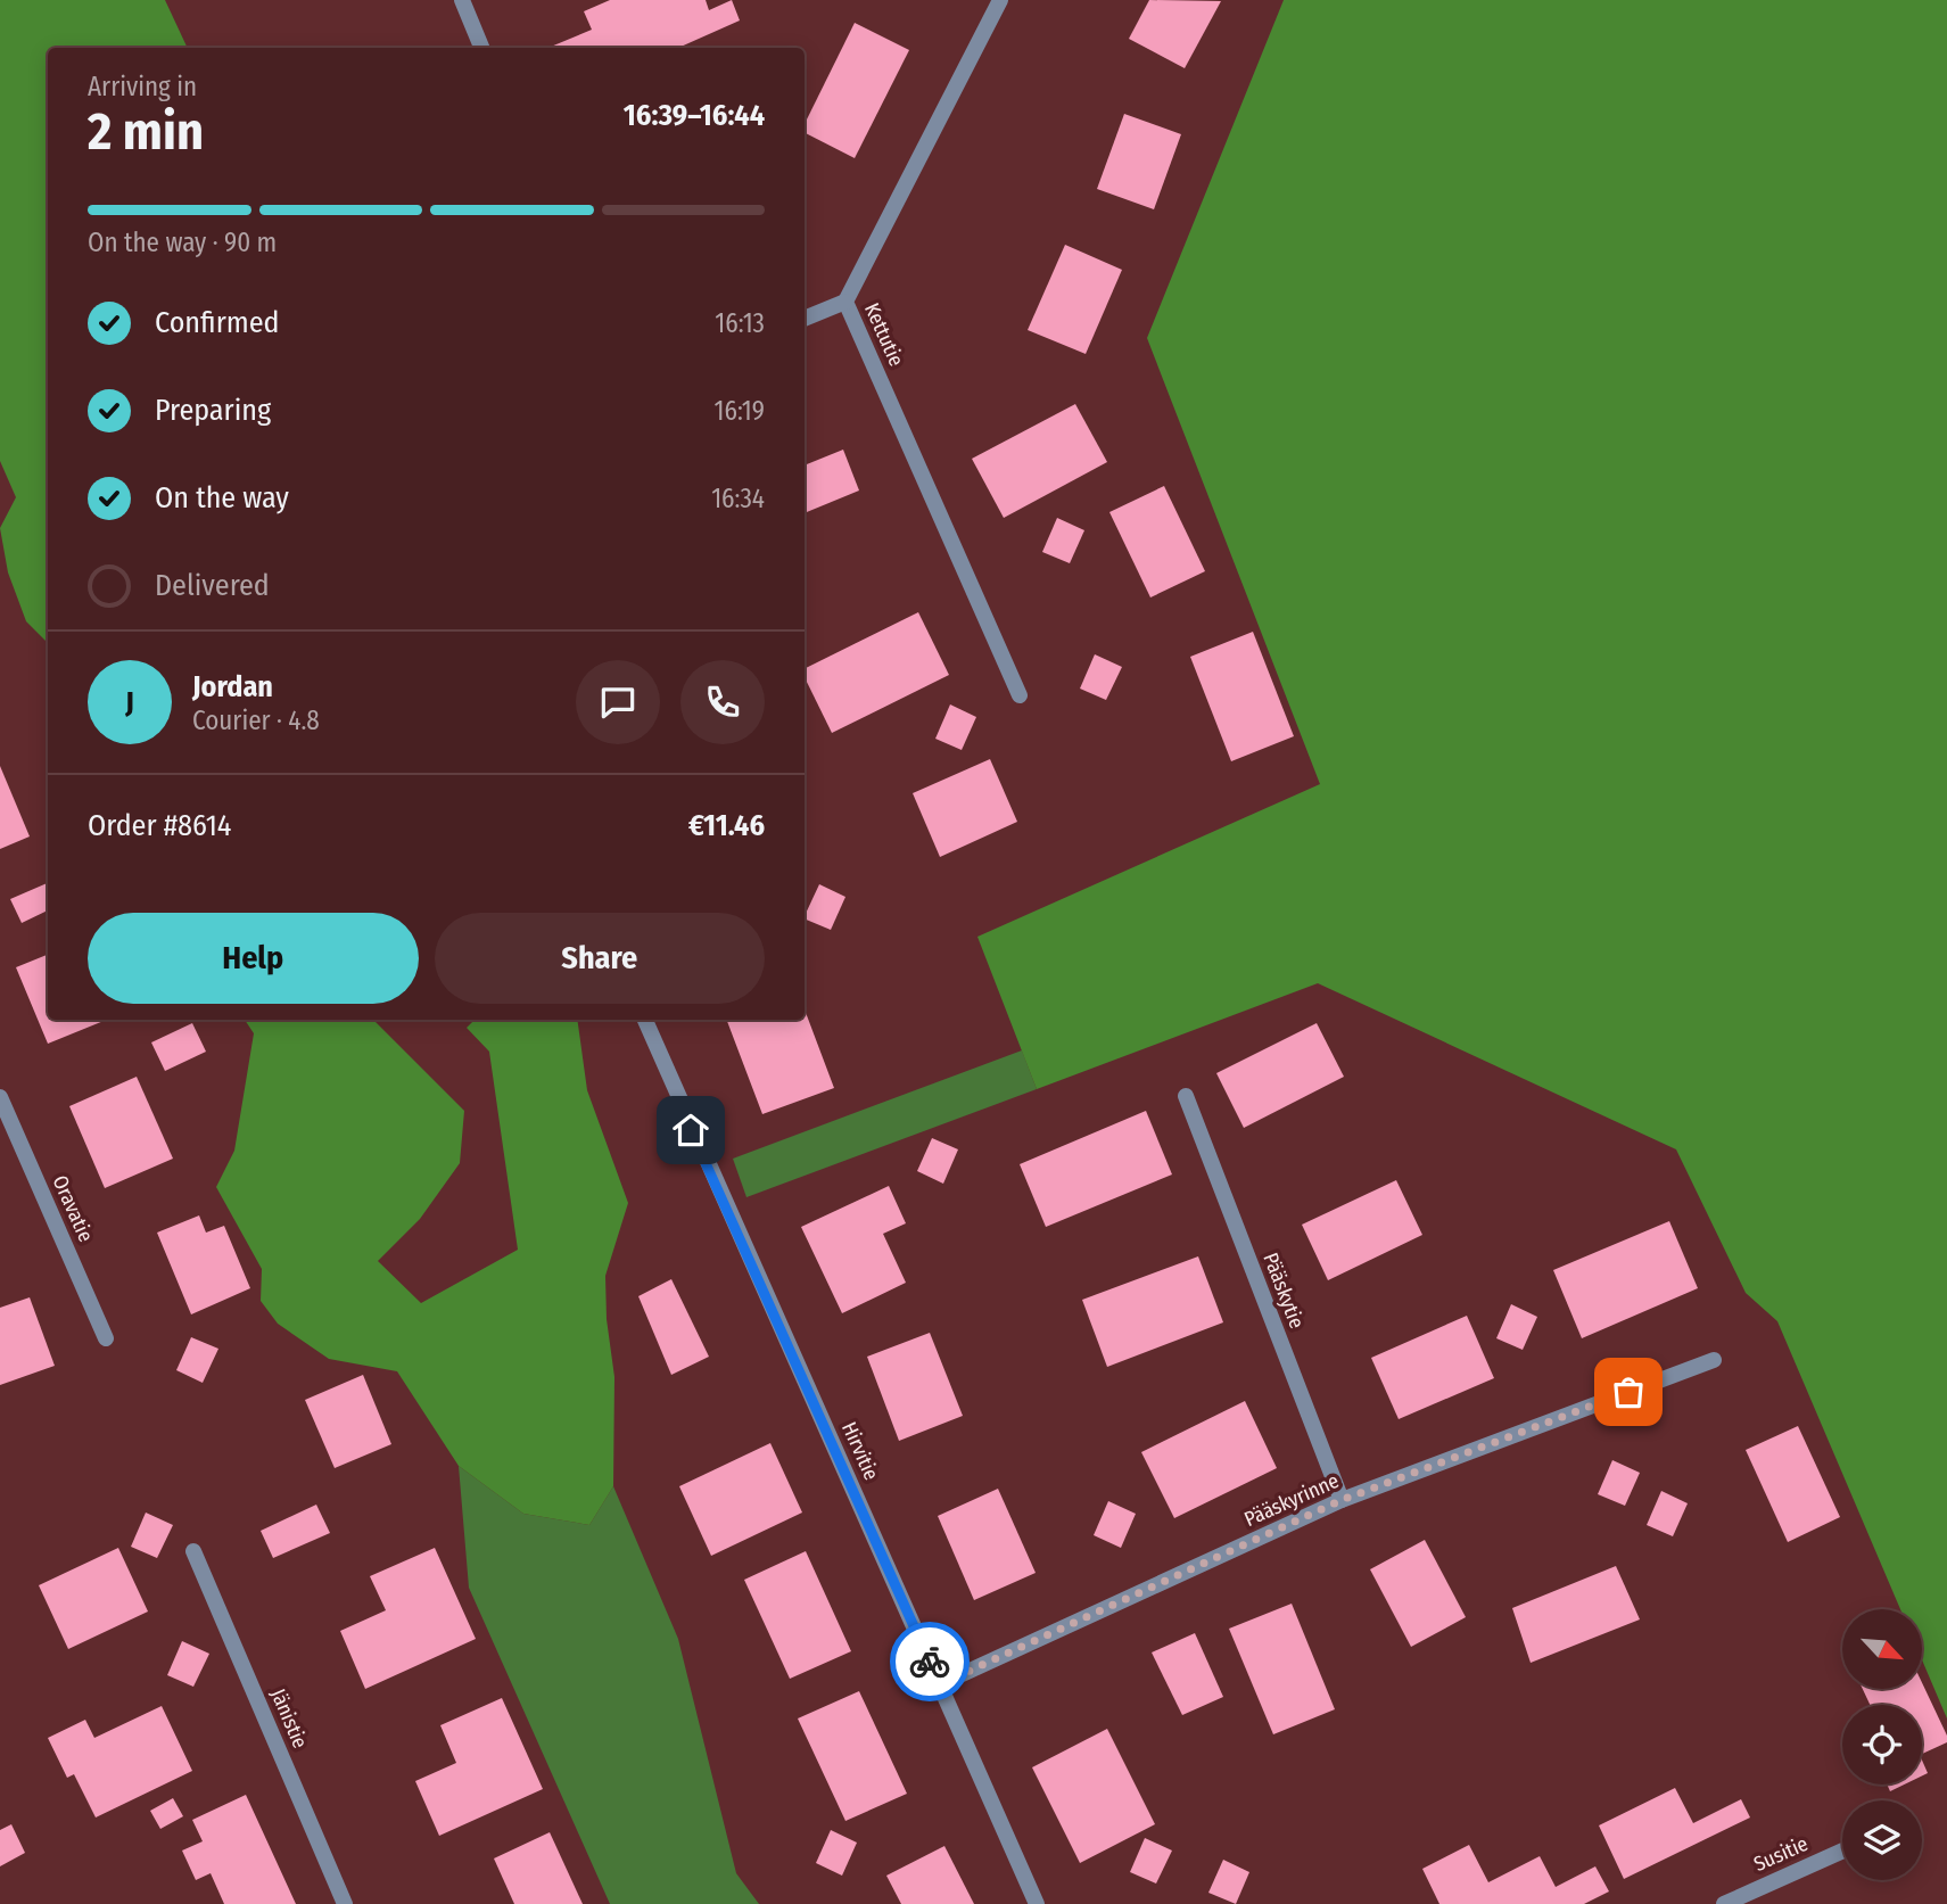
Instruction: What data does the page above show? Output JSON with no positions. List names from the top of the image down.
{
  "streets": {
    "street": [
      "Kettutie",
      "Oravatie",
      "Pääskytie",
      "Hirvitie",
      "Pääskyrinne",
      "Jänistie",
      "Susitie"
    ]
  },
  "crossings": [
    ["Pääskytie", "Pääskyrinne"],
    ["Hirvitie", "Pääskyrinne"]
  ],
  "north": "bottom right",
  "page": {
    "heading": ["2 min", "Arriving in", "16:39–16:44"],
    "panel": [
      "Jordan",
      "Courier · 4.8",
      "Order #8614",
      "€11.46"
    ],
    "bar": "On the way · 90 m",
    "list": [
      ["Confirmed", "16:13"],
      ["Preparing", "16:19"],
      ["On the way", "16:34"],
      "Delivered"
    ],
    "round": "J",
    "buttons": ["Help", "Share"]
  }
}
